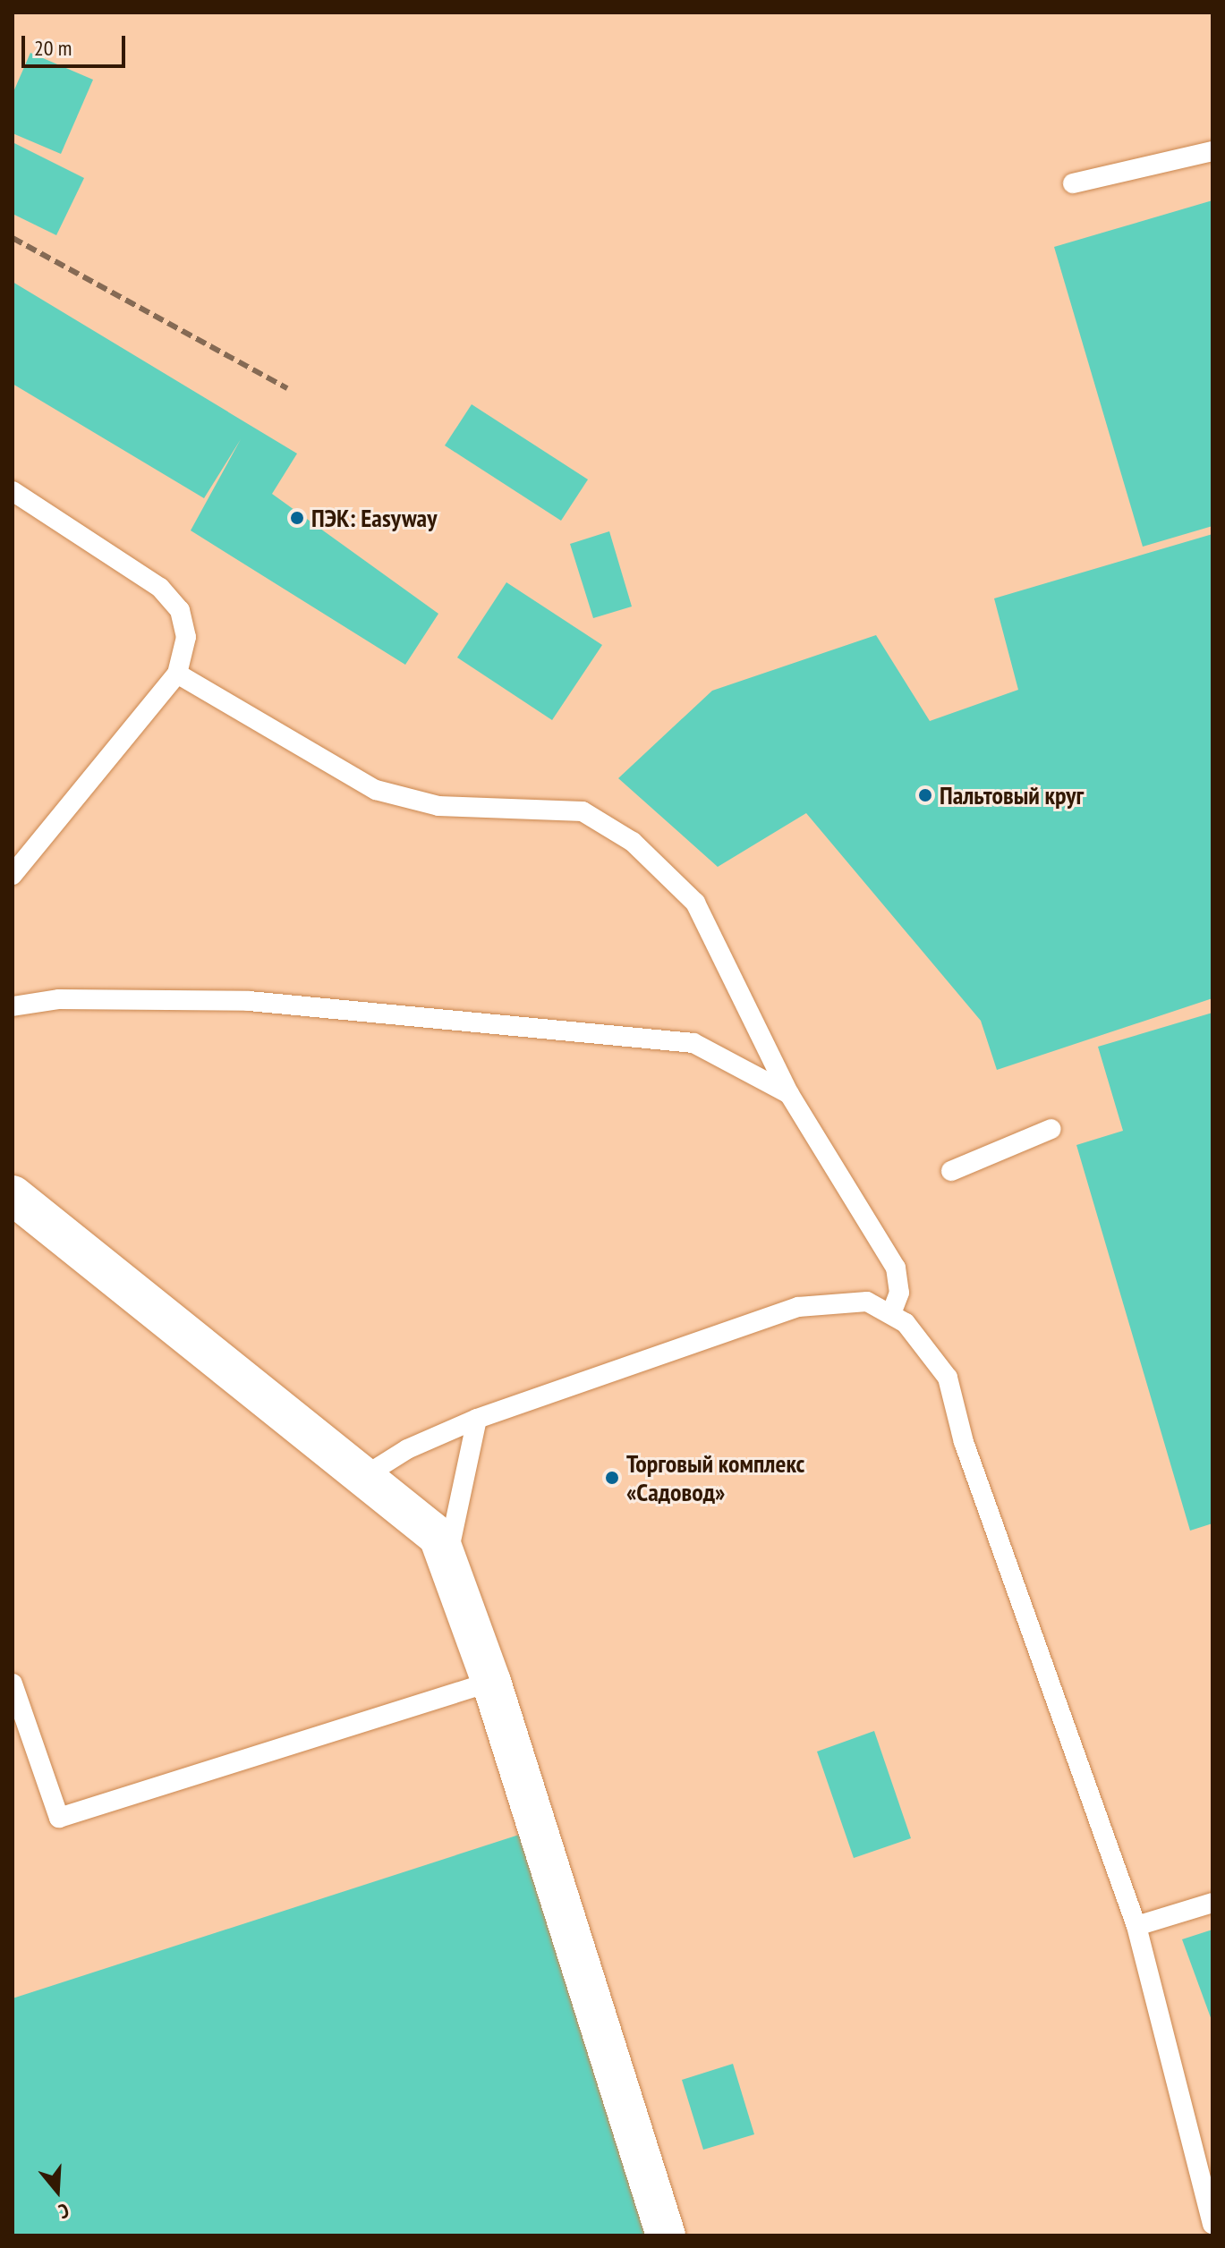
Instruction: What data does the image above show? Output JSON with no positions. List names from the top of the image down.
{
  "places": ["ПЭК: Easyway", "Пальтовый круг", "Торговый комплекс «Садовод»"],
  "scale_bar": "20 m",
  "north": "bottom"
}
